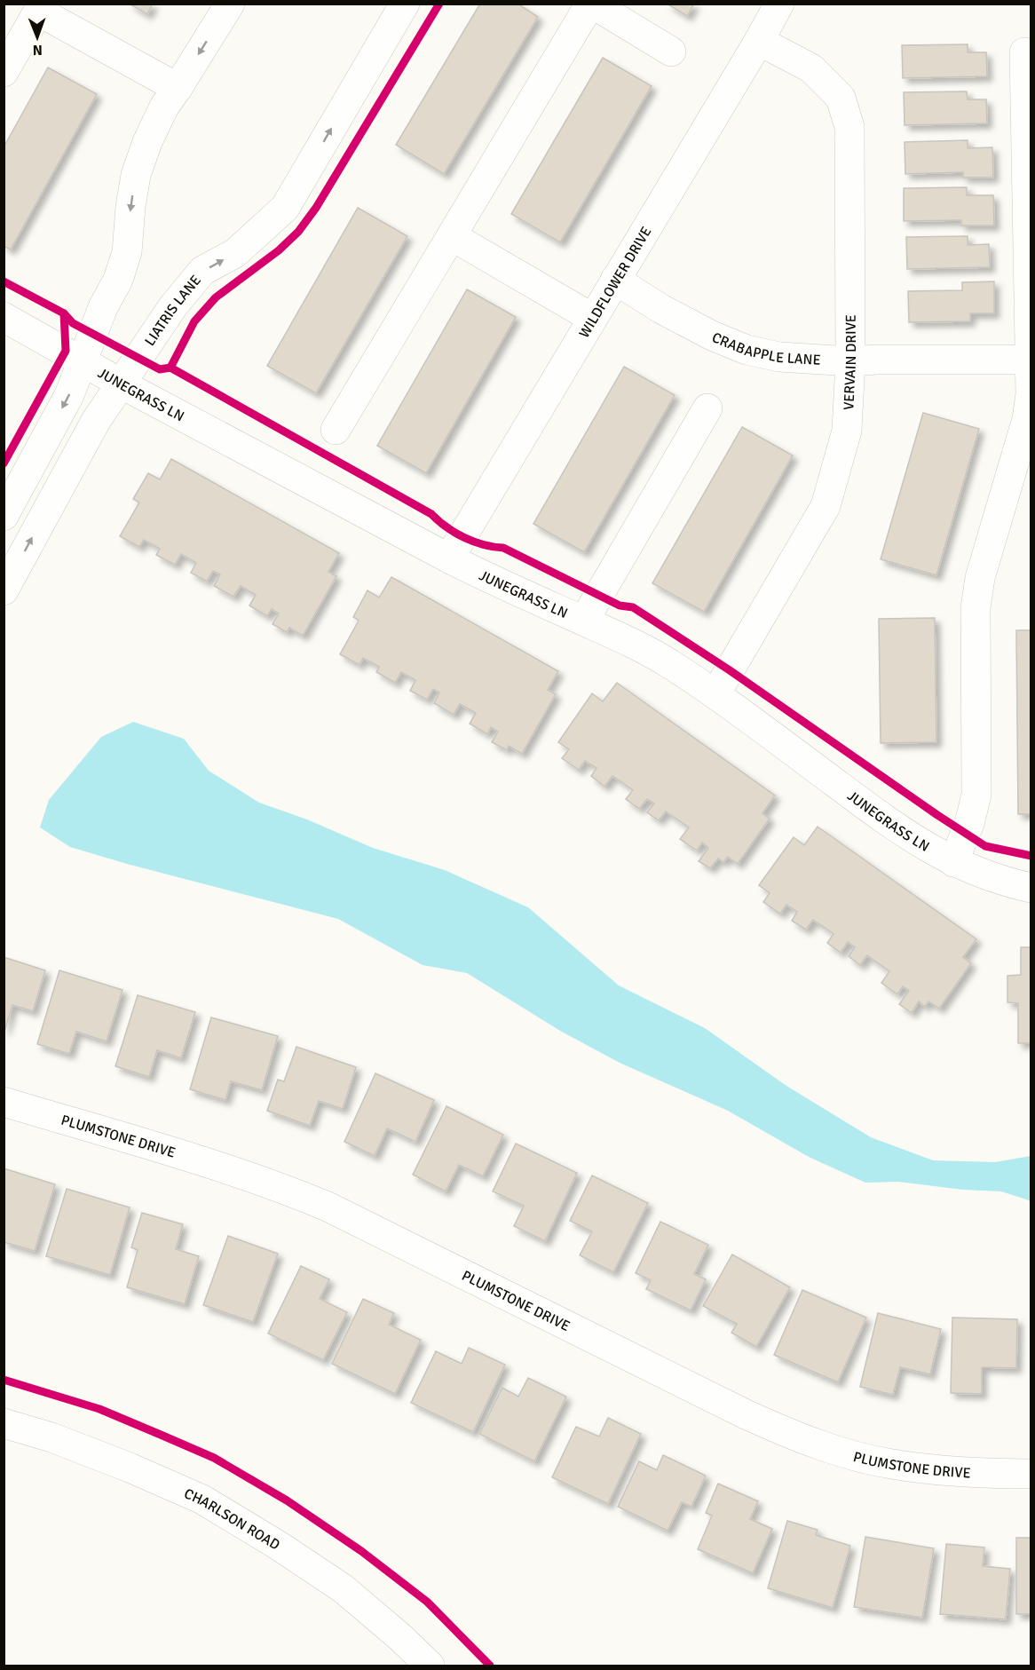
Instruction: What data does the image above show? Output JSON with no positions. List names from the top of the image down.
{
  "streets": {
    "street": [
      "WILDFLOWER DRIVE",
      "LIATRIS LANE",
      "CRABAPPLE LANE",
      "VERVAIN DRIVE",
      "JUNEGRASS LN",
      "PLUMSTONE DRIVE",
      "CHARLSON ROAD"
    ]
  },
  "crossings": [
    ["WILDFLOWER DRIVE", "CRABAPPLE LANE"],
    ["WILDFLOWER DRIVE", "VERVAIN DRIVE"],
    ["WILDFLOWER DRIVE", "JUNEGRASS LN"],
    ["LIATRIS LANE", "JUNEGRASS LN"],
    ["CRABAPPLE LANE", "VERVAIN DRIVE"],
    ["VERVAIN DRIVE", "JUNEGRASS LN"]
  ],
  "north": "bottom"
}
